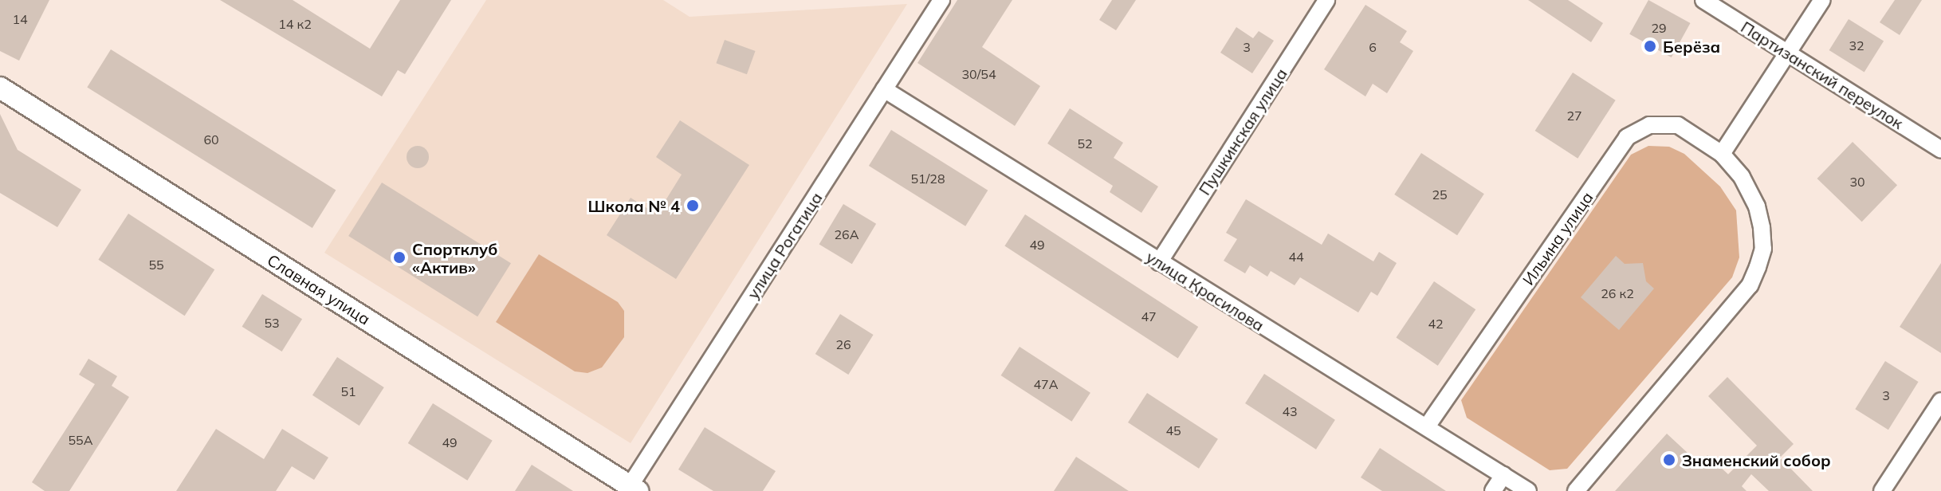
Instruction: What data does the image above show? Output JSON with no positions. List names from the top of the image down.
{
  "streets": {
    "street": [
      "Партизанский переулок",
      "Пушкинская улица",
      "Ильина улица",
      "улица Рогатица",
      "Славная улица",
      "улица Красилова"
    ]
  },
  "crossings": [
    ["Пушкинская улица", "улица Красилова"],
    ["Ильина улица", "улица Красилова"],
    ["улица Рогатица", "Славная улица"],
    ["улица Рогатица", "улица Красилова"]
  ],
  "places": [
    "Берёза",
    "Школа № 4",
    "Спортклуб «Актив»",
    "Знаменский собор"
  ],
  "house_numbers": [
    "14",
    "14 к2",
    "29",
    "32",
    "3",
    "6",
    "30/54",
    "27",
    "60",
    "52",
    "51/28",
    "30",
    "25",
    "26А",
    "49",
    "44",
    "55",
    "26 к2",
    "47",
    "53",
    "42",
    "26",
    "47А",
    "51",
    "3",
    "43",
    "45",
    "55А",
    "49"
  ]
}
